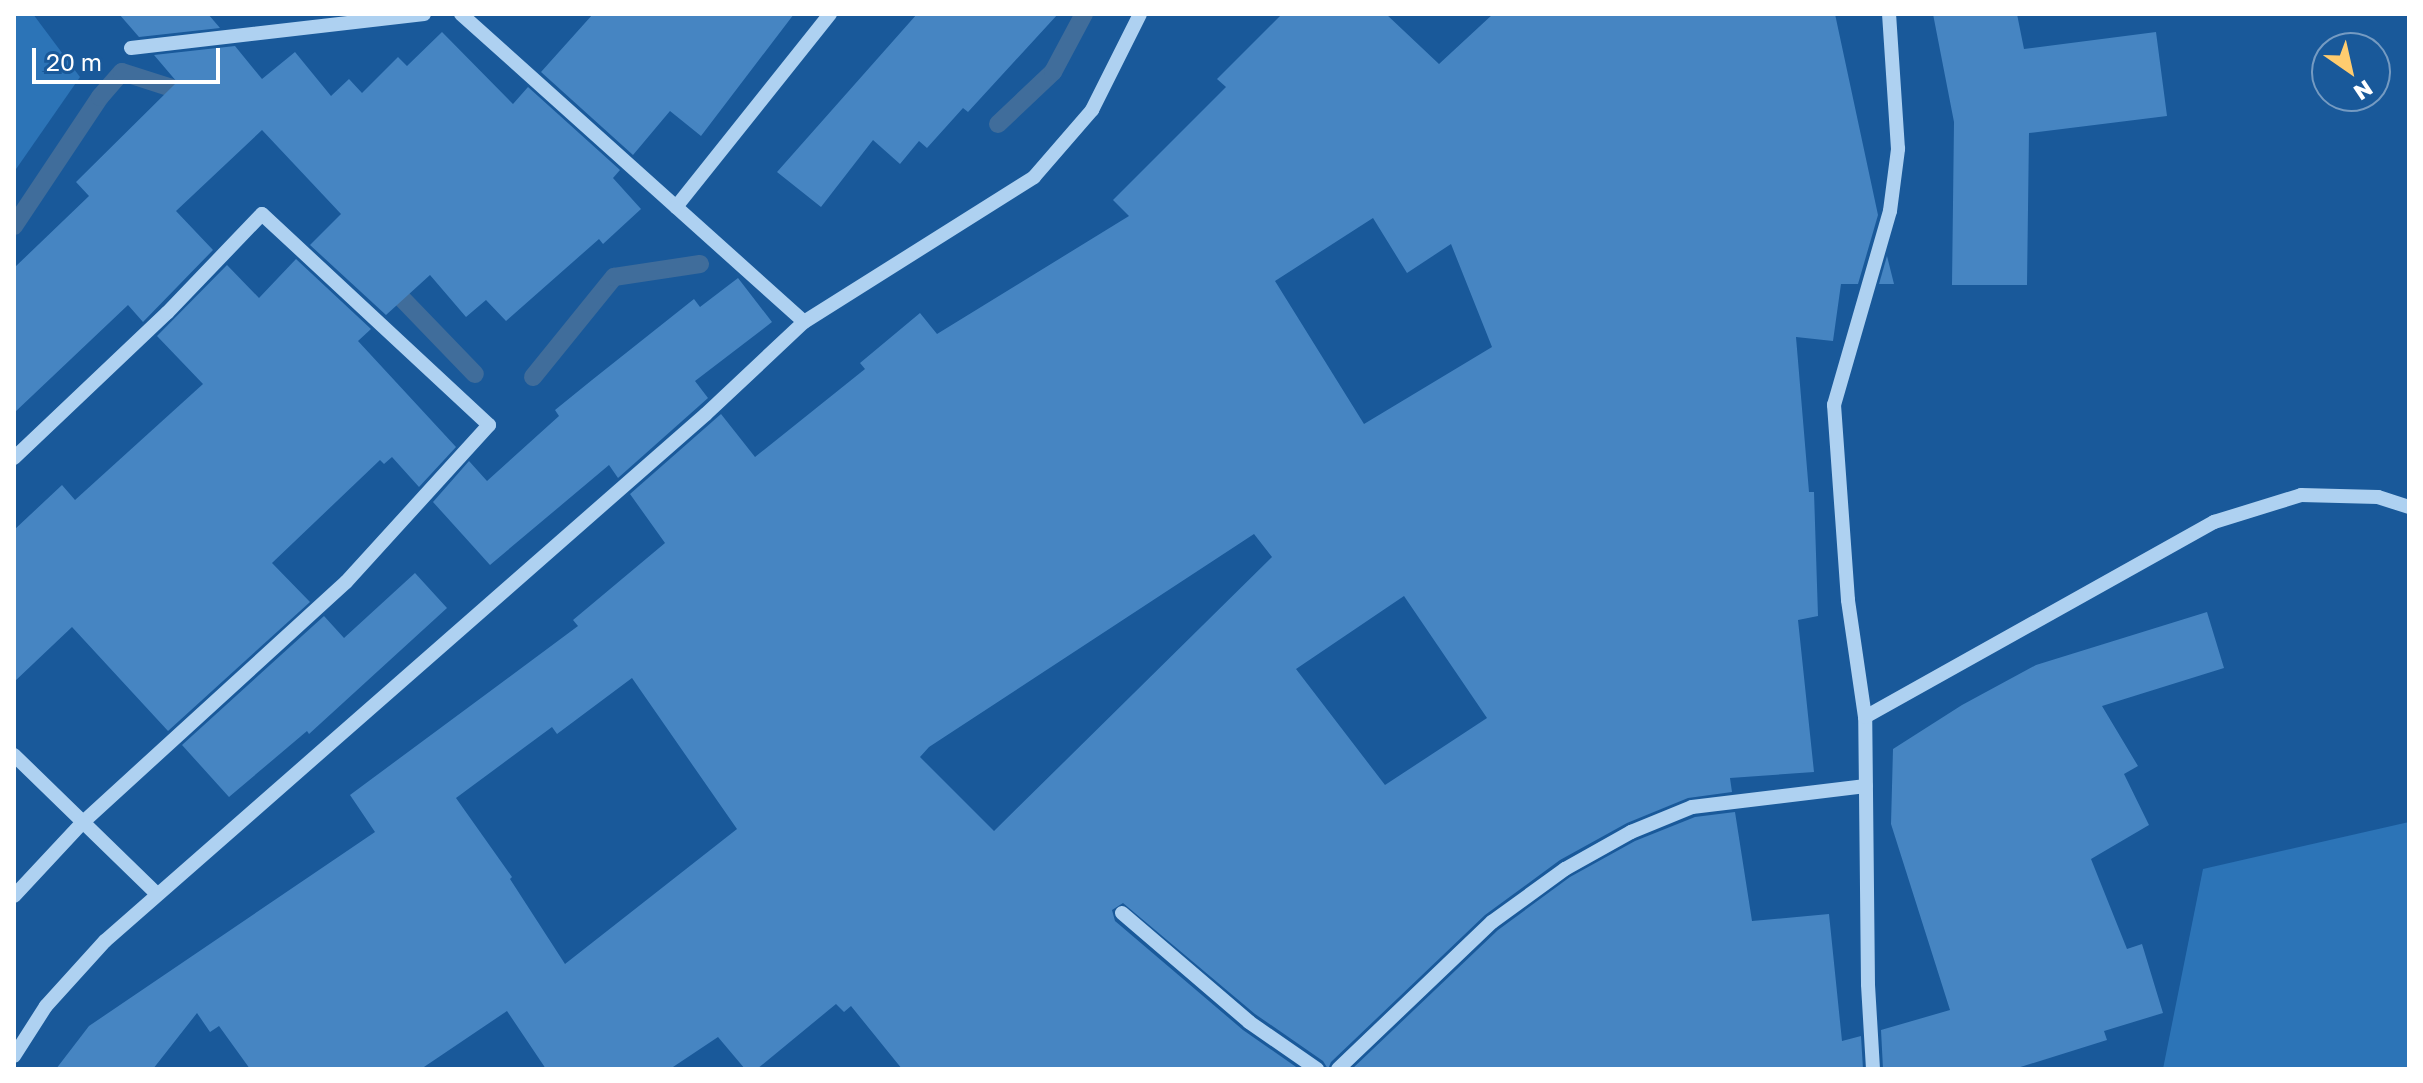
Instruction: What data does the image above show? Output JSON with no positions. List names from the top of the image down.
{
  "scale_bar": "20 m",
  "north": "bottom right"
}
